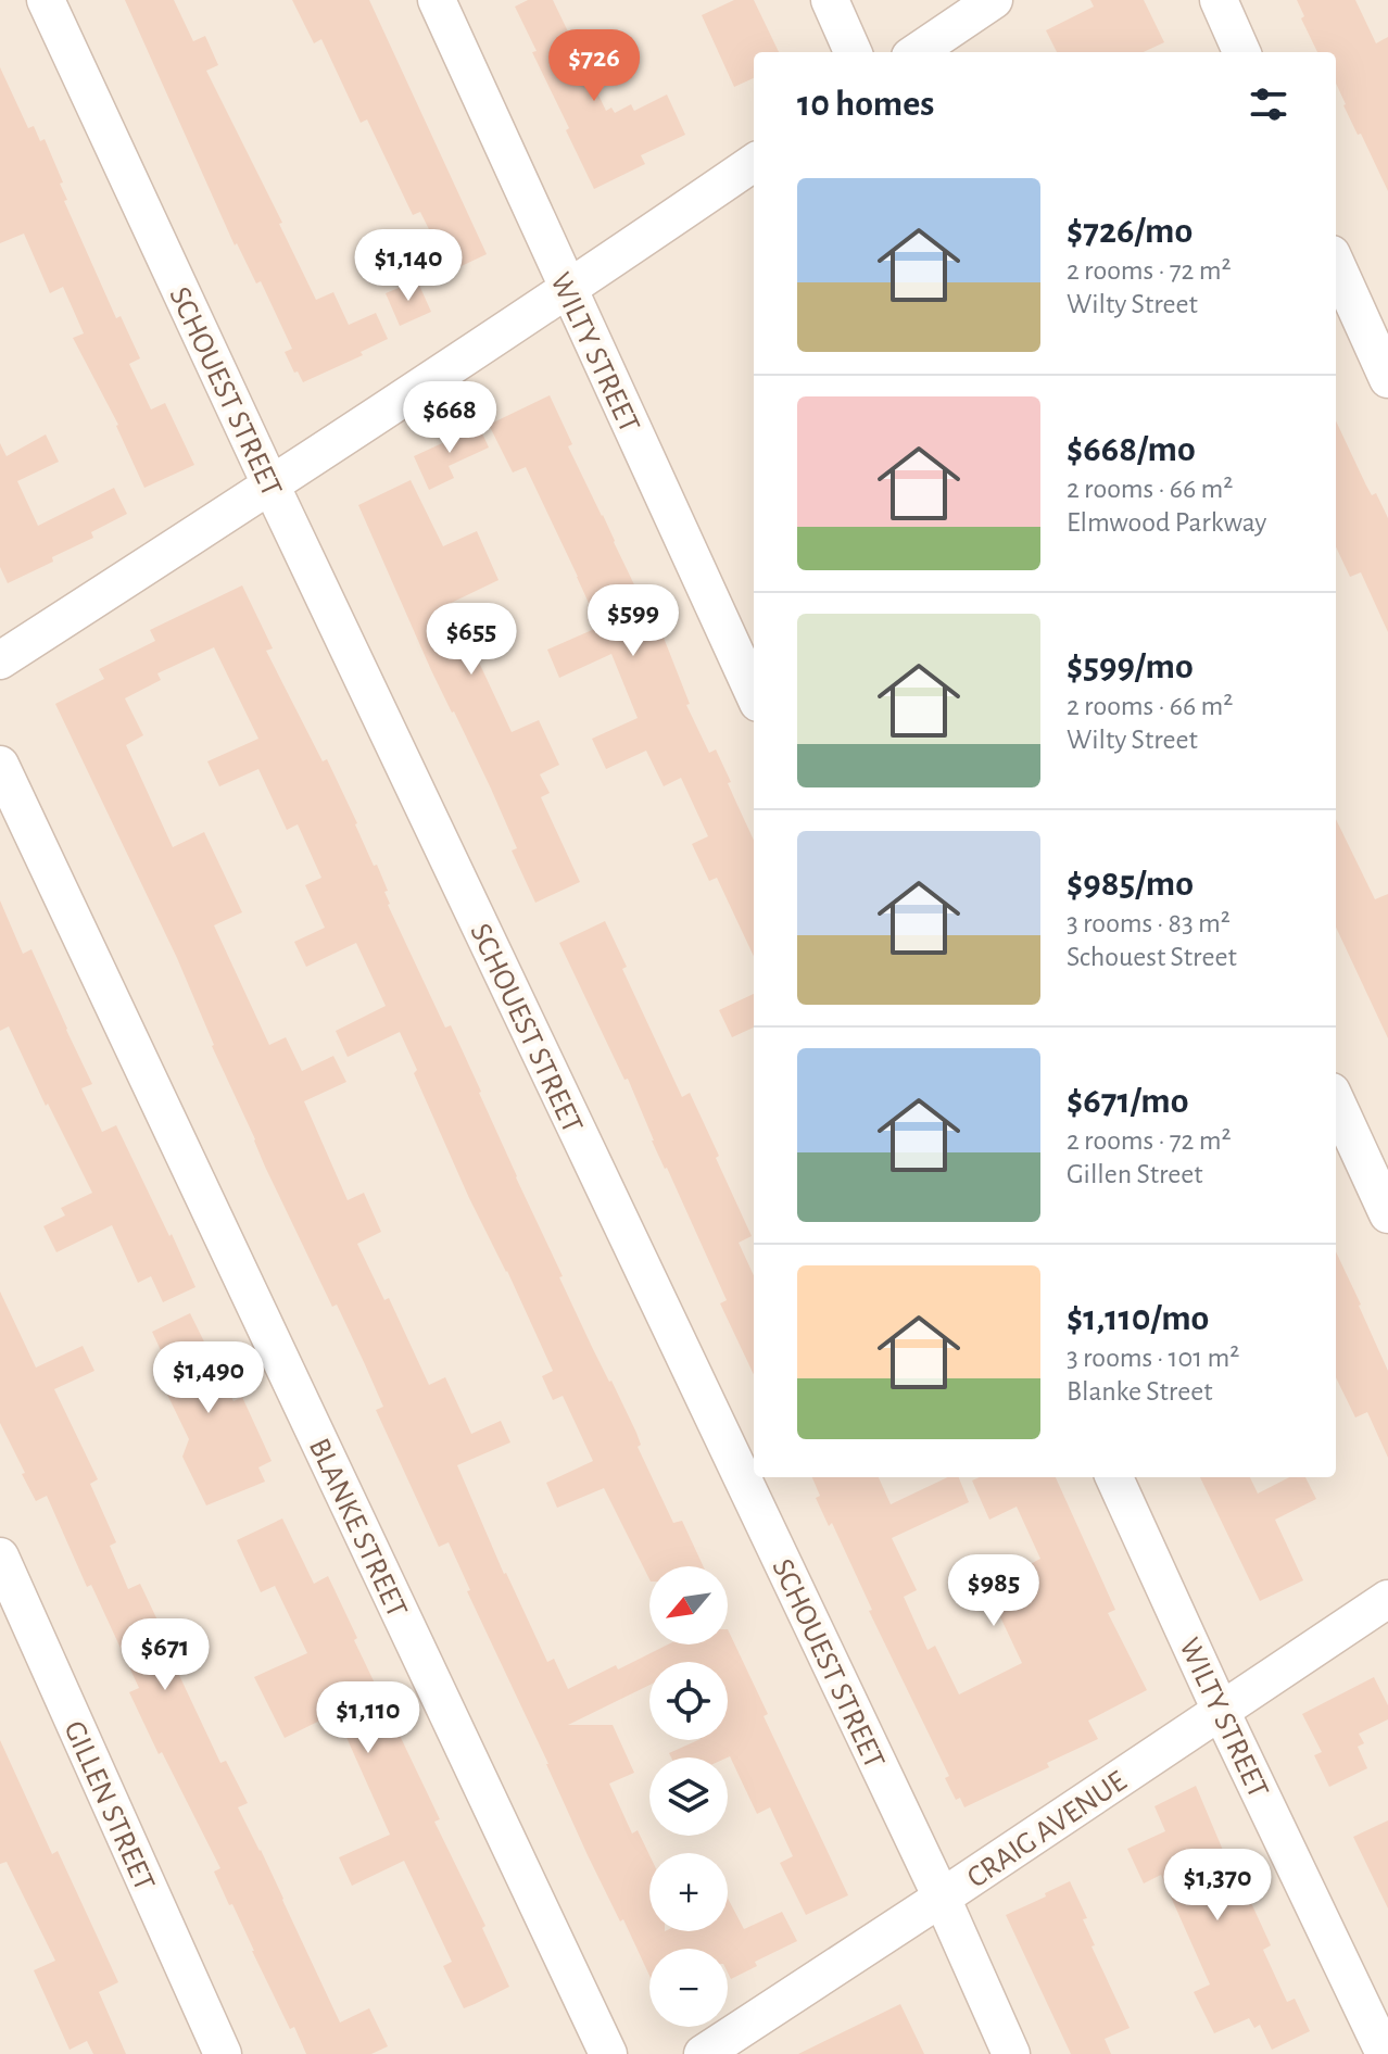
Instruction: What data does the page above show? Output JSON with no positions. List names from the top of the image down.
{
  "streets": {
    "street": [
      "WILTY STREET",
      "SCHOUEST STREET",
      "BLANKE STREET",
      "GILLEN STREET",
      "CRAIG AVENUE"
    ]
  },
  "crossings": [
    ["WILTY STREET", "CRAIG AVENUE"],
    ["SCHOUEST STREET", "CRAIG AVENUE"]
  ],
  "north": "bottom left",
  "page": {
    "price": [
      "$726",
      "$1,140",
      "$668",
      "$599",
      "$655",
      "$1,490",
      "$985",
      "$671",
      "$1,110",
      "$1,370"
    ],
    "heading": "10 homes",
    "list": [
      {
        "name": "$726/mo",
        "note": "2 rooms · 72 m² · Wilty Street"
      },
      {
        "name": "$668/mo",
        "note": "2 rooms · 66 m² · Elmwood Parkway"
      },
      {
        "name": "$599/mo",
        "note": "2 rooms · 66 m² · Wilty Street"
      },
      {
        "name": "$985/mo",
        "note": "3 rooms · 83 m² · Schouest Street"
      },
      {
        "name": "$671/mo",
        "note": "2 rooms · 72 m² · Gillen Street"
      },
      {
        "name": "$1,110/mo",
        "note": "3 rooms · 101 m² · Blanke Street"
      }
    ],
    "map_buttons": ["+", "−"]
  }
}
